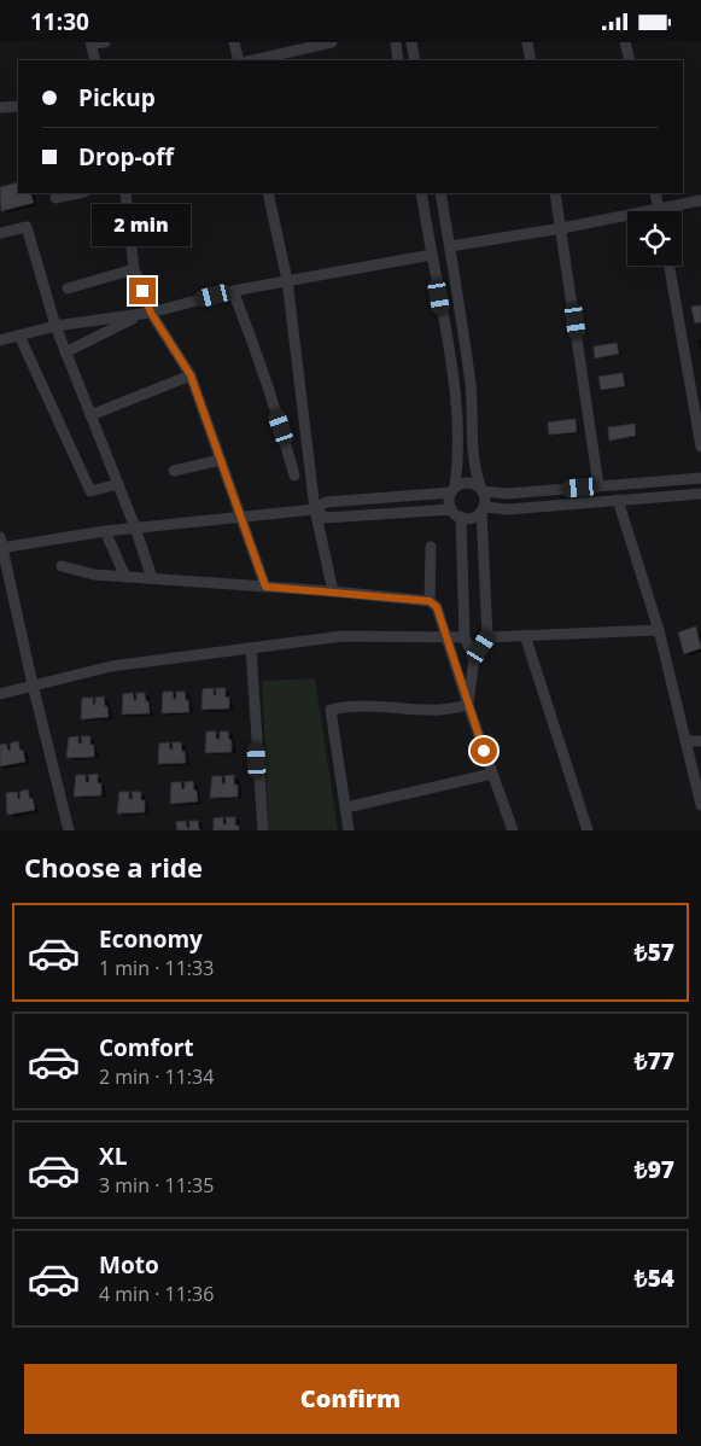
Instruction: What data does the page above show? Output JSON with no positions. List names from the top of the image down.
{
  "page": {
    "status": "11:30",
    "banner": ["Pickup", "Drop-off"],
    "bubble": "2 min",
    "heading": "Choose a ride",
    "list": [
      {
        "name": "Economy",
        "note": "1 min · 11:33",
        "value": "₺57"
      },
      {
        "name": "Comfort",
        "note": "2 min · 11:34",
        "value": "₺77"
      },
      {
        "name": "XL",
        "note": "3 min · 11:35",
        "value": "₺97"
      },
      {
        "name": "Moto",
        "note": "4 min · 11:36",
        "value": "₺54"
      }
    ],
    "buttons": "Confirm"
  }
}
